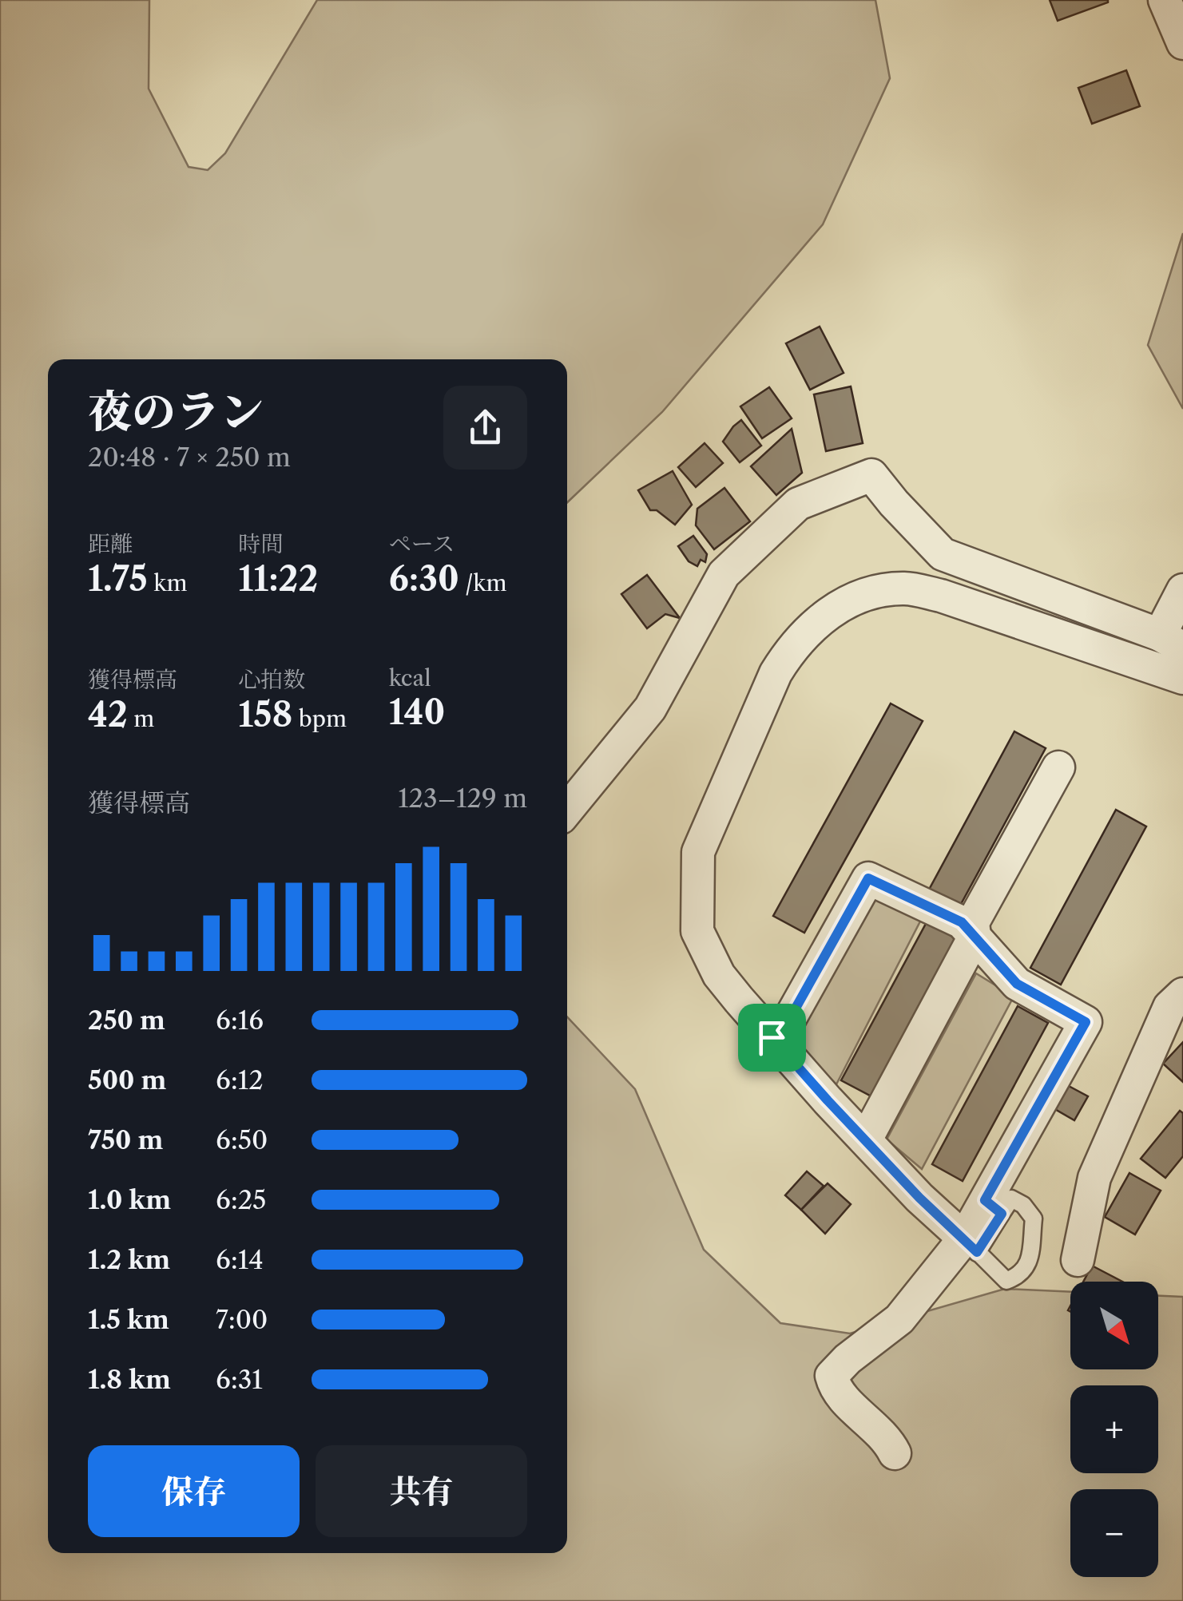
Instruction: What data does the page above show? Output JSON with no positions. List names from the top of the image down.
{
  "north": "bottom right",
  "page": {
    "heading": ["夜のラン", "20:48 · 7 × 250 m"],
    "stats": [
      ["距離", "1.75 km"],
      ["時間", "11:22"],
      ["ペース", "6:30 /km"],
      ["獲得標高", "42 m"],
      ["心拍数", "158 bpm"],
      ["kcal", "140"]
    ],
    "chart": ["獲得標高", "123–129 m"],
    "list": [
      {
        "name": "250 m",
        "note": "6:16"
      },
      {
        "name": "500 m",
        "note": "6:12"
      },
      {
        "name": "750 m",
        "note": "6:50"
      },
      {
        "name": "1.0 km",
        "note": "6:25"
      },
      {
        "name": "1.2 km",
        "note": "6:14"
      },
      {
        "name": "1.5 km",
        "note": "7:00"
      },
      {
        "name": "1.8 km",
        "note": "6:31"
      }
    ],
    "map_buttons": ["+", "−"],
    "buttons": ["保存", "共有"]
  }
}
